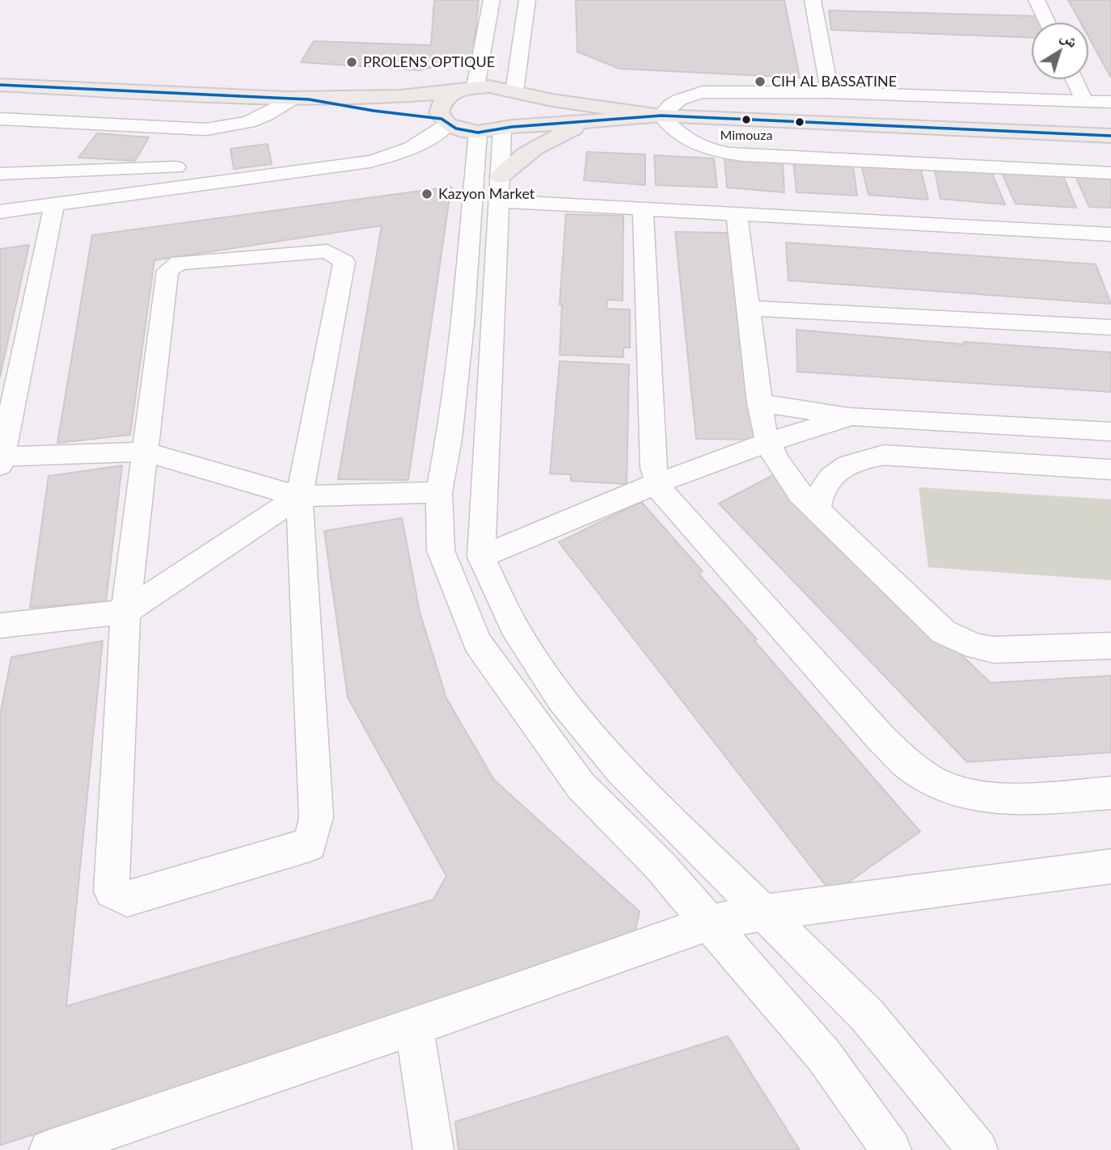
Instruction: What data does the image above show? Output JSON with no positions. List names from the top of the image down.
{
  "places": [
    "PROLENS OPTIQUE",
    "CIH AL BASSATINE",
    "Mimouza",
    "Kazyon Market"
  ],
  "north": "top right"
}
